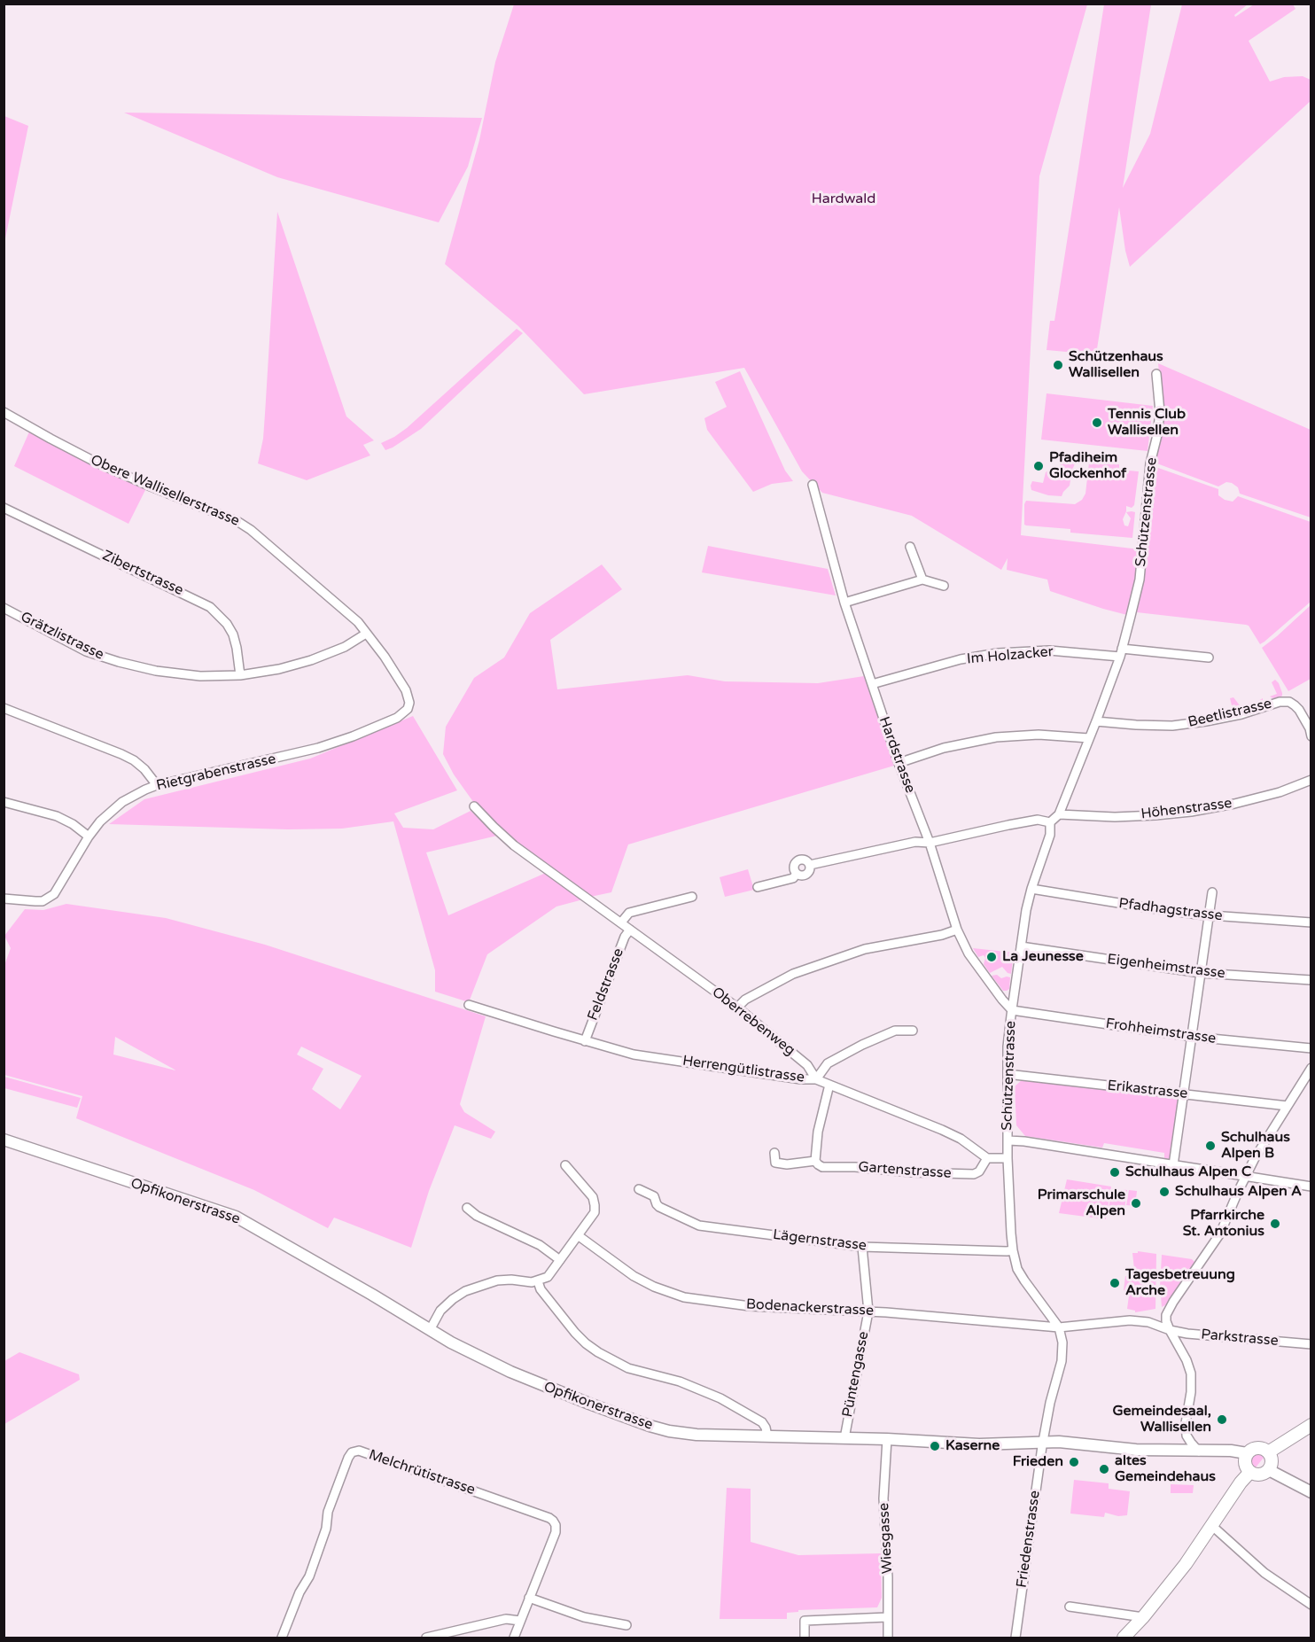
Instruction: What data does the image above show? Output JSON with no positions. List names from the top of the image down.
{
  "streets": {
    "street": [
      "Obere Wallisellerstrasse",
      "Schützenstrasse",
      "Zibertstrasse",
      "Grätzlistrasse",
      "Im Holzacker",
      "Beetlistrasse",
      "Hardstrasse",
      "Rietgrabenstrasse",
      "Höhenstrasse",
      "Pfadhagstrasse",
      "Eigenheimstrasse",
      "Feldstrasse",
      "Oberrebenweg",
      "Frohheimstrasse",
      "Herrengütlistrasse",
      "Erikastrasse",
      "Gartenstrasse",
      "Opfikonerstrasse",
      "Lägernstrasse",
      "Bodenackerstrasse",
      "Parkstrasse",
      "Püntengasse",
      "Melchrütistrasse",
      "Wiesgasse",
      "Friedenstrasse"
    ]
  },
  "crossings": [
    ["Obere Wallisellerstrasse", "Grätzlistrasse"],
    ["Obere Wallisellerstrasse", "Rietgrabenstrasse"],
    ["Schützenstrasse", "Im Holzacker"],
    ["Schützenstrasse", "Beetlistrasse"],
    ["Schützenstrasse", "Hardstrasse"],
    ["Schützenstrasse", "Höhenstrasse"],
    ["Schützenstrasse", "Pfadhagstrasse"],
    ["Schützenstrasse", "Eigenheimstrasse"],
    ["Schützenstrasse", "Frohheimstrasse"],
    ["Schützenstrasse", "Erikastrasse"],
    ["Schützenstrasse", "Opfikonerstrasse"],
    ["Schützenstrasse", "Lägernstrasse"],
    ["Schützenstrasse", "Bodenackerstrasse"],
    ["Schützenstrasse", "Friedenstrasse"],
    ["Zibertstrasse", "Grätzlistrasse"],
    ["Im Holzacker", "Hardstrasse"],
    ["Hardstrasse", "Frohheimstrasse"],
    ["Feldstrasse", "Oberrebenweg"],
    ["Feldstrasse", "Herrengütlistrasse"],
    ["Oberrebenweg", "Herrengütlistrasse"],
    ["Herrengütlistrasse", "Gartenstrasse"],
    ["Opfikonerstrasse", "Püntengasse"],
    ["Opfikonerstrasse", "Wiesgasse"],
    ["Opfikonerstrasse", "Friedenstrasse"],
    ["Lägernstrasse", "Püntengasse"],
    ["Bodenackerstrasse", "Parkstrasse"],
    ["Bodenackerstrasse", "Püntengasse"]
  ],
  "parks": ["Hardwald"],
  "places": [
    "Schützenhaus Wallisellen",
    "Tennis Club Wallisellen",
    "Pfadiheim Glockenhof",
    "La Jeunesse",
    "Schulhaus Alpen B",
    "Schulhaus Alpen C",
    "Schulhaus Alpen A",
    "Primarschule Alpen",
    "Pfarrkirche St. Antonius",
    "Tagesbetreuung Arche",
    "Gemeindesaal, Wallisellen",
    "Kaserne",
    "Frieden",
    "altes Gemeindehaus"
  ]
}
